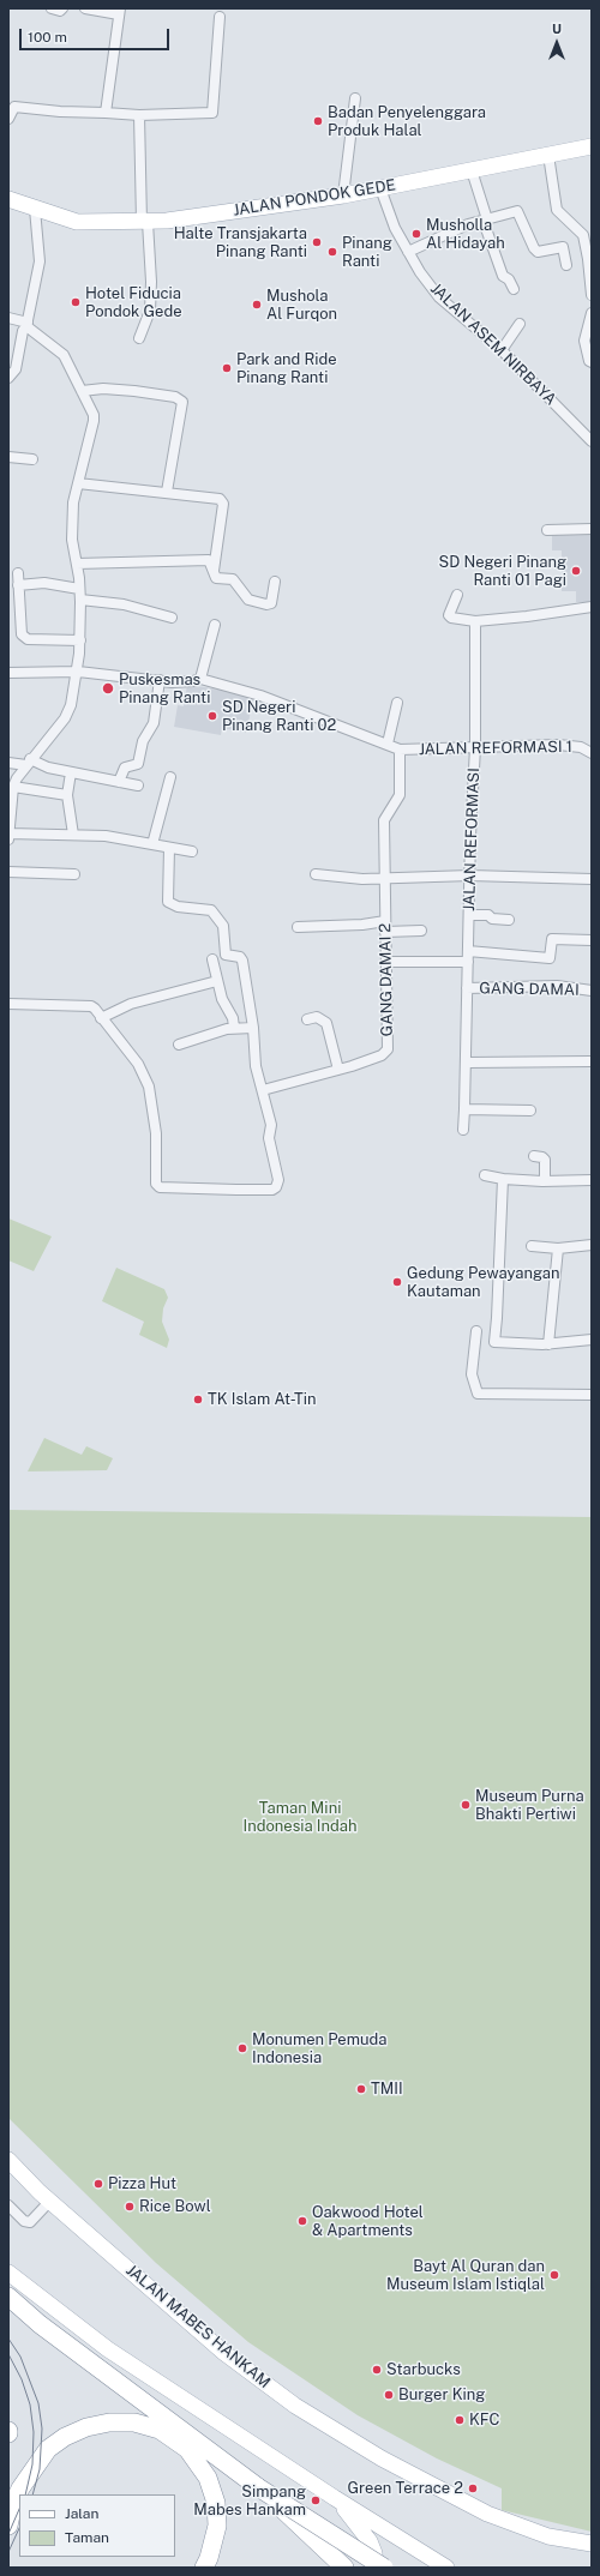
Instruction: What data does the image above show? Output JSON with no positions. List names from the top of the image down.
{
  "streets": {
    "main road": ["JALAN PONDOK GEDE", "JALAN MABES HANKAM"],
    "street": [
      "JALAN ASEM NIRBAYA",
      "JALAN REFORMASI 1",
      "JALAN REFORMASI",
      "GANG DAMAI 2",
      "GANG DAMAI"
    ]
  },
  "crossings": [
    ["JALAN PONDOK GEDE", "JALAN ASEM NIRBAYA"],
    ["JALAN REFORMASI 1", "JALAN REFORMASI"],
    ["JALAN REFORMASI 1", "GANG DAMAI 2"],
    ["JALAN REFORMASI", "GANG DAMAI"]
  ],
  "parks": ["Taman Mini Indonesia Indah"],
  "places": [
    "Badan Penyelenggara Produk Halal",
    "Musholla Al Hidayah",
    "Halte Transjakarta Pinang Ranti",
    "Pinang Ranti",
    "Hotel Fiducia Pondok Gede",
    "Mushola Al Furqon",
    "Park and Ride Pinang Ranti",
    "SD Negeri Pinang Ranti 01 Pagi",
    "Puskesmas Pinang Ranti",
    "SD Negeri Pinang Ranti 02",
    "Gedung Pewayangan Kautaman",
    "TK Islam At-Tin",
    "Museum Purna Bhakti Pertiwi",
    "Monumen Pemuda Indonesia",
    "TMII",
    "Pizza Hut",
    "Rice Bowl",
    "Oakwood Hotel & Apartments",
    "Bayt Al Quran dan Museum Islam Istiqlal",
    "Starbucks",
    "Burger King",
    "KFC",
    "Green Terrace 2",
    "Simpang Mabes Hankam"
  ],
  "legend": ["Jalan", "Taman"],
  "scale_bar": "100 m",
  "north": "top"
}
